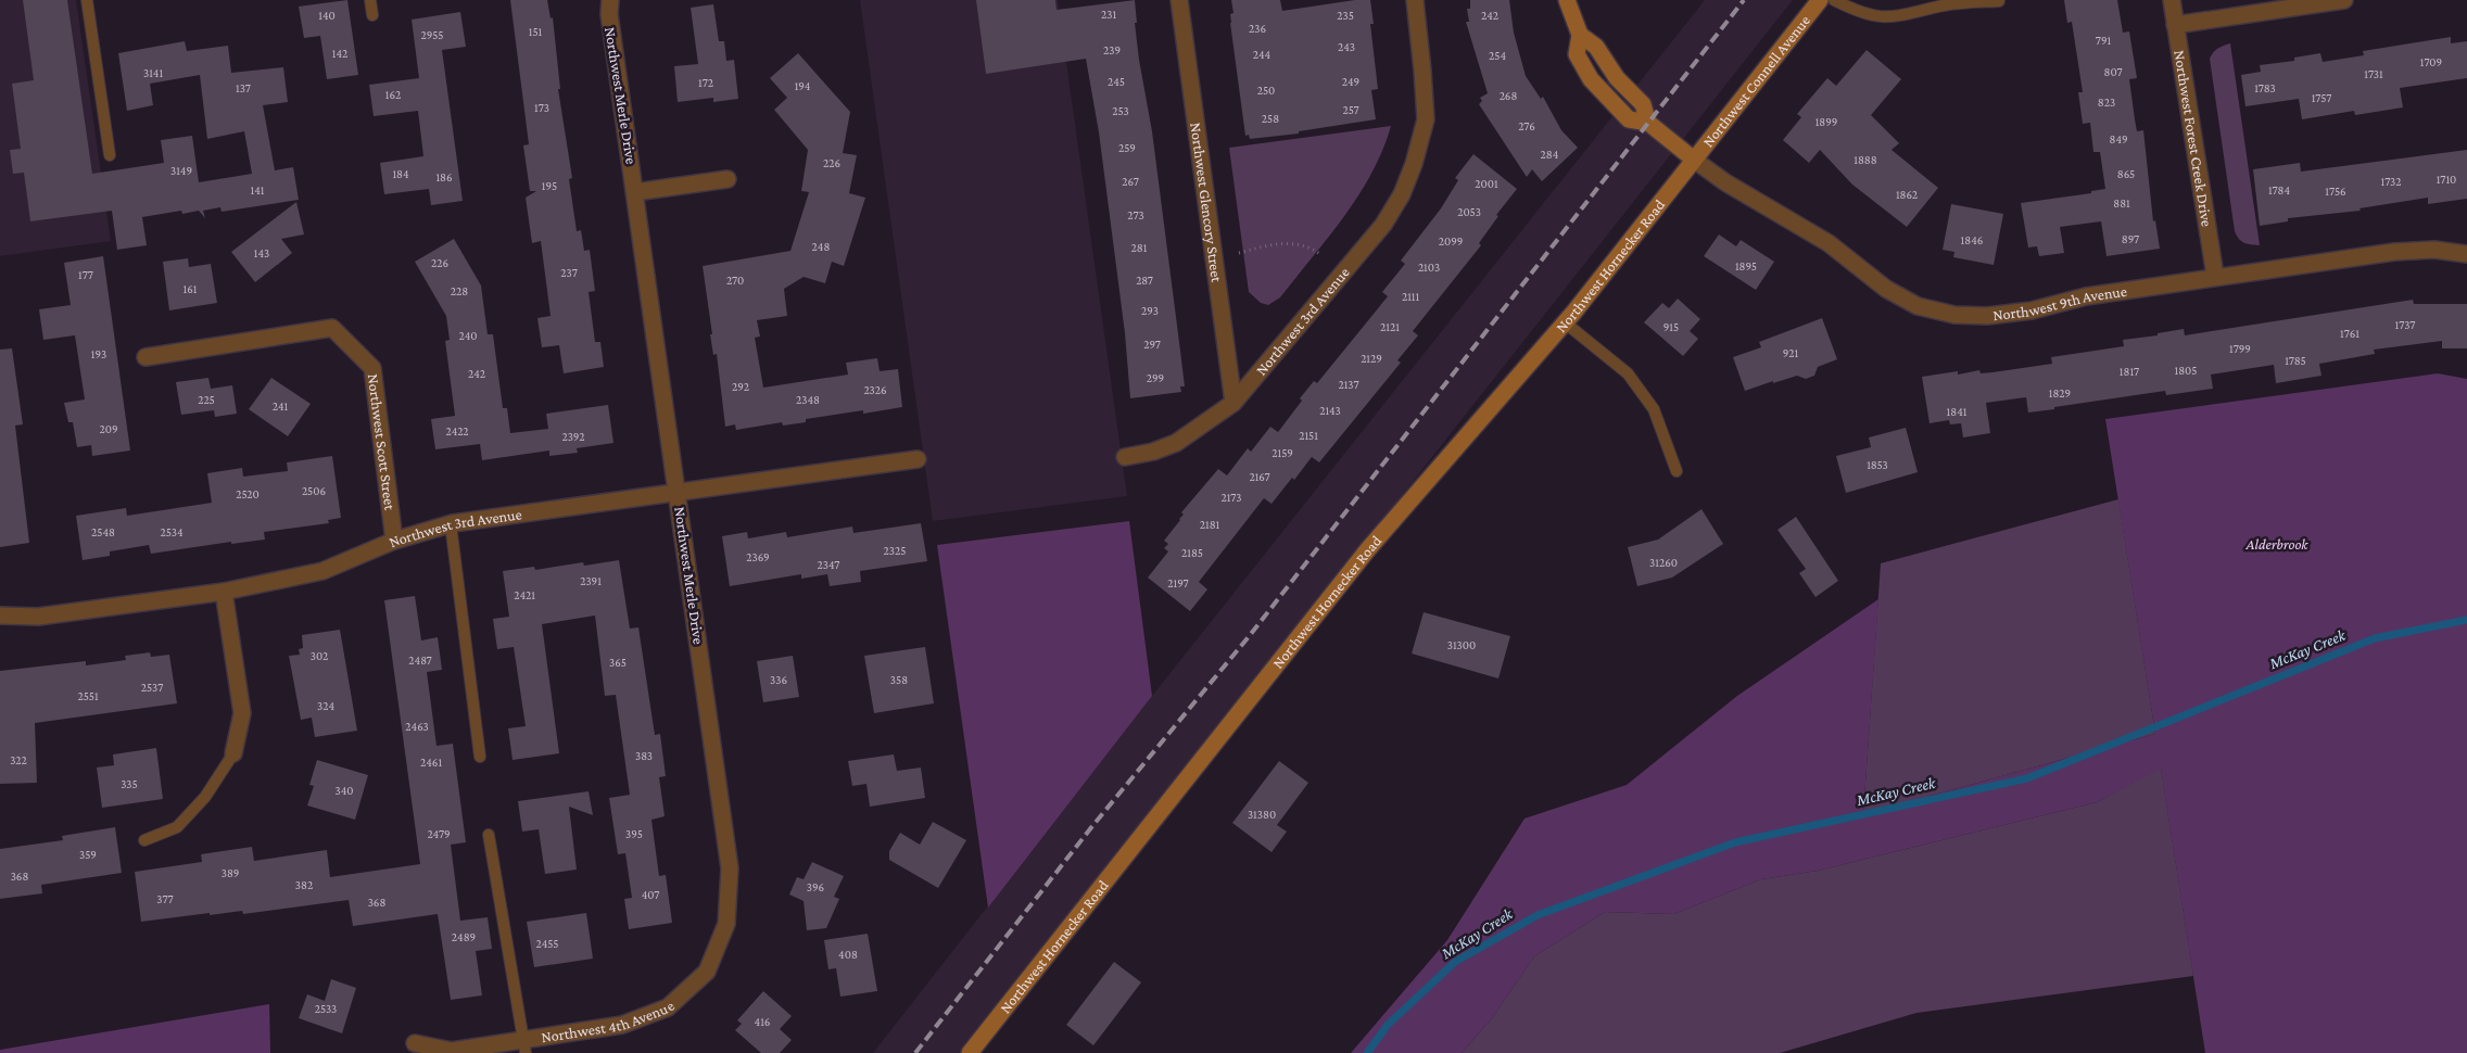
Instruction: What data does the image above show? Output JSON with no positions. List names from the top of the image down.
{
  "streets": {
    "street": [
      "Northwest Connell Avenue",
      "Northwest Merle Drive",
      "Northwest Forest Creek Drive",
      "Northwest Glencory Street",
      "Northwest Hornecker Road",
      "Northwest 9th Avenue",
      "Northwest 3rd Avenue",
      "Northwest Scott Street",
      "Northwest 4th Avenue"
    ]
  },
  "crossings": [
    ["Northwest Connell Avenue", "Northwest Hornecker Road"],
    ["Northwest Connell Avenue", "Northwest 9th Avenue"],
    ["Northwest Merle Drive", "Northwest 3rd Avenue"],
    ["Northwest Merle Drive", "Northwest 4th Avenue"],
    ["Northwest Forest Creek Drive", "Northwest 9th Avenue"],
    ["Northwest Glencory Street", "Northwest 3rd Avenue"],
    ["Northwest Hornecker Road", "Northwest 9th Avenue"],
    ["Northwest 3rd Avenue", "Northwest Scott Street"]
  ],
  "water": ["McKay Creek"],
  "parks": ["Alderbrook"],
  "house_numbers": [
    "231",
    "140",
    "235",
    "242",
    "236",
    "151",
    "2955",
    "791",
    "243",
    "239",
    "142",
    "244",
    "254",
    "1709",
    "807",
    "3141",
    "1731",
    "245",
    "249",
    "172",
    "194",
    "137",
    "1783",
    "250",
    "162",
    "268",
    "1757",
    "823",
    "173",
    "257",
    "253",
    "258",
    "1899",
    "276",
    "849",
    "259",
    "284",
    "1888",
    "226",
    "3149",
    "184",
    "865",
    "186",
    "1710",
    "267",
    "1732",
    "2001",
    "195",
    "141",
    "1784",
    "1756",
    "1862",
    "881",
    "2053",
    "273",
    "897",
    "1846",
    "2099",
    "248",
    "281",
    "143",
    "226",
    "1895",
    "2103",
    "237",
    "177",
    "270",
    "287",
    "161",
    "228",
    "2111",
    "293",
    "1737",
    "2121",
    "915",
    "1761",
    "240",
    "297",
    "1799",
    "921",
    "193",
    "2129",
    "1785",
    "1805",
    "1817",
    "242",
    "299",
    "2137",
    "292",
    "2326",
    "1829",
    "225",
    "2348",
    "241",
    "2143",
    "1841",
    "209",
    "2422",
    "2151",
    "2392",
    "2159",
    "1853",
    "2167",
    "2506",
    "2520",
    "2173",
    "2181",
    "2548",
    "2534",
    "2325",
    "2185",
    "2369",
    "31260",
    "2347",
    "2391",
    "2197",
    "2421",
    "31300",
    "302",
    "2487",
    "365",
    "336",
    "358",
    "2537",
    "2551",
    "324",
    "2463",
    "383",
    "322",
    "2461",
    "335",
    "340",
    "31380",
    "2479",
    "395",
    "359",
    "389",
    "368",
    "382",
    "396",
    "407",
    "377",
    "368",
    "2489",
    "2455",
    "408",
    "2533",
    "416"
  ]
}
